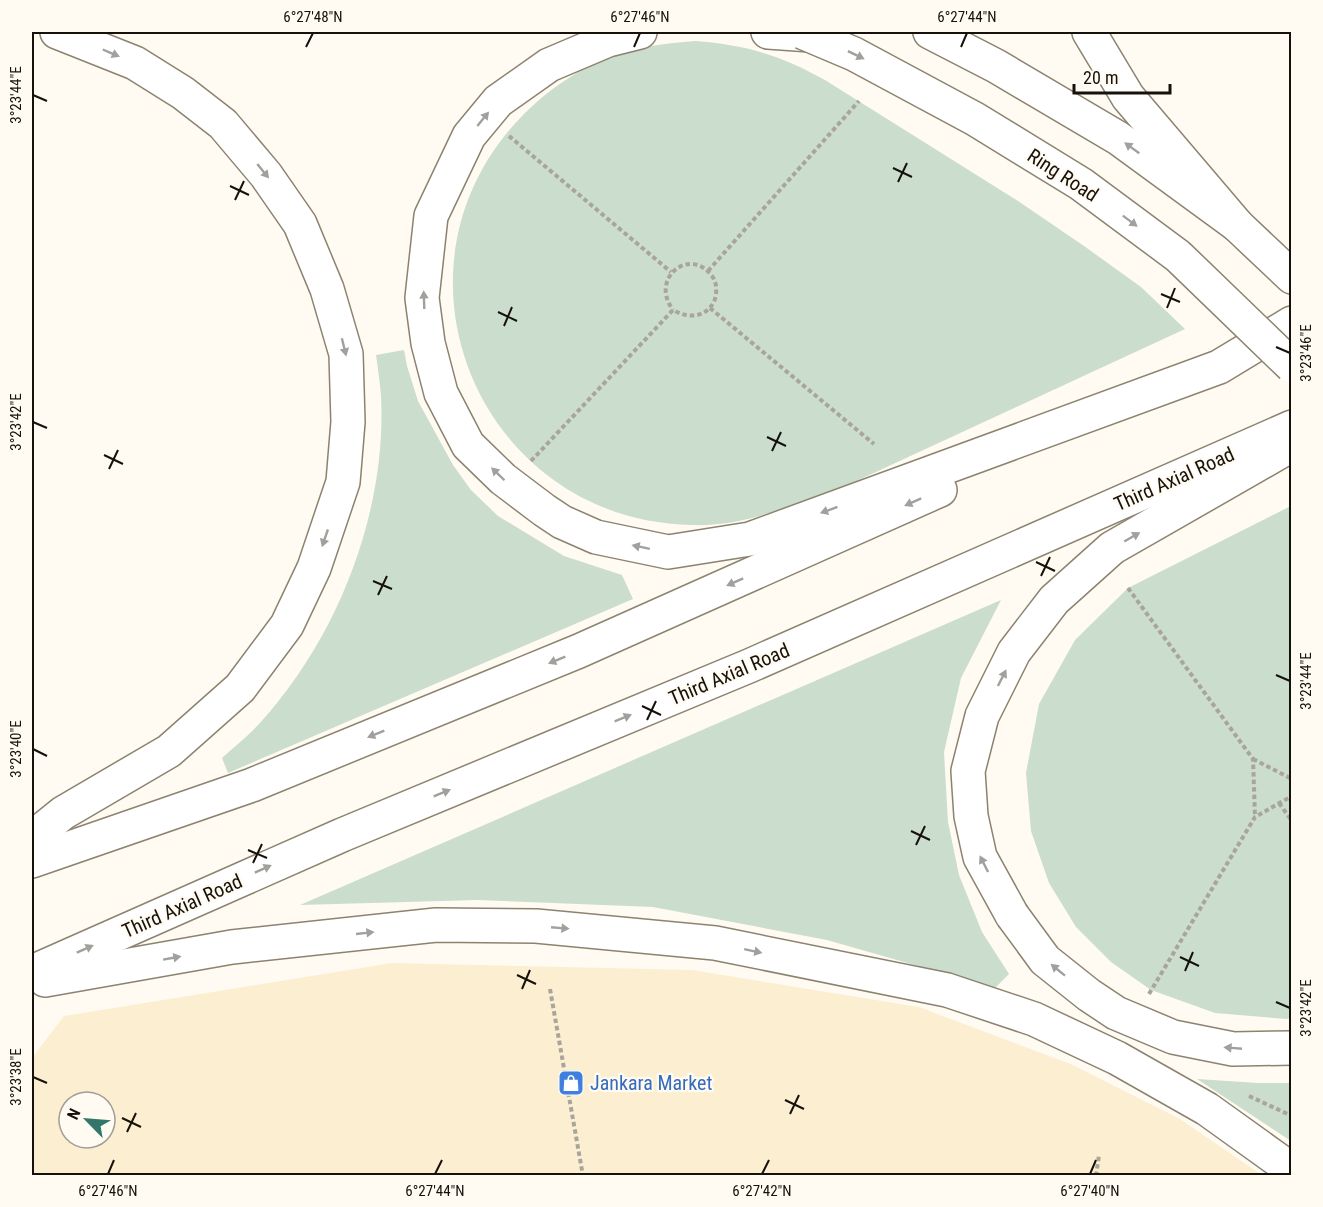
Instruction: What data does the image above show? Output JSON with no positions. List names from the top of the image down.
{
  "streets": {
    "main road": ["Ring Road", "Third Axial Road"]
  },
  "places": {
    "shop": ["Jankara Market"]
  },
  "scale_bar": "20 m",
  "north": "top left",
  "coordinates": [
    "6°27'48\"N",
    "6°27'46\"N",
    "6°27'44\"N",
    "3°23'44\"E",
    "3°23'46\"E",
    "3°23'42\"E",
    "3°23'40\"E",
    "3°23'38\"E",
    "6°27'42\"N",
    "6°27'40\"N"
  ]
}
